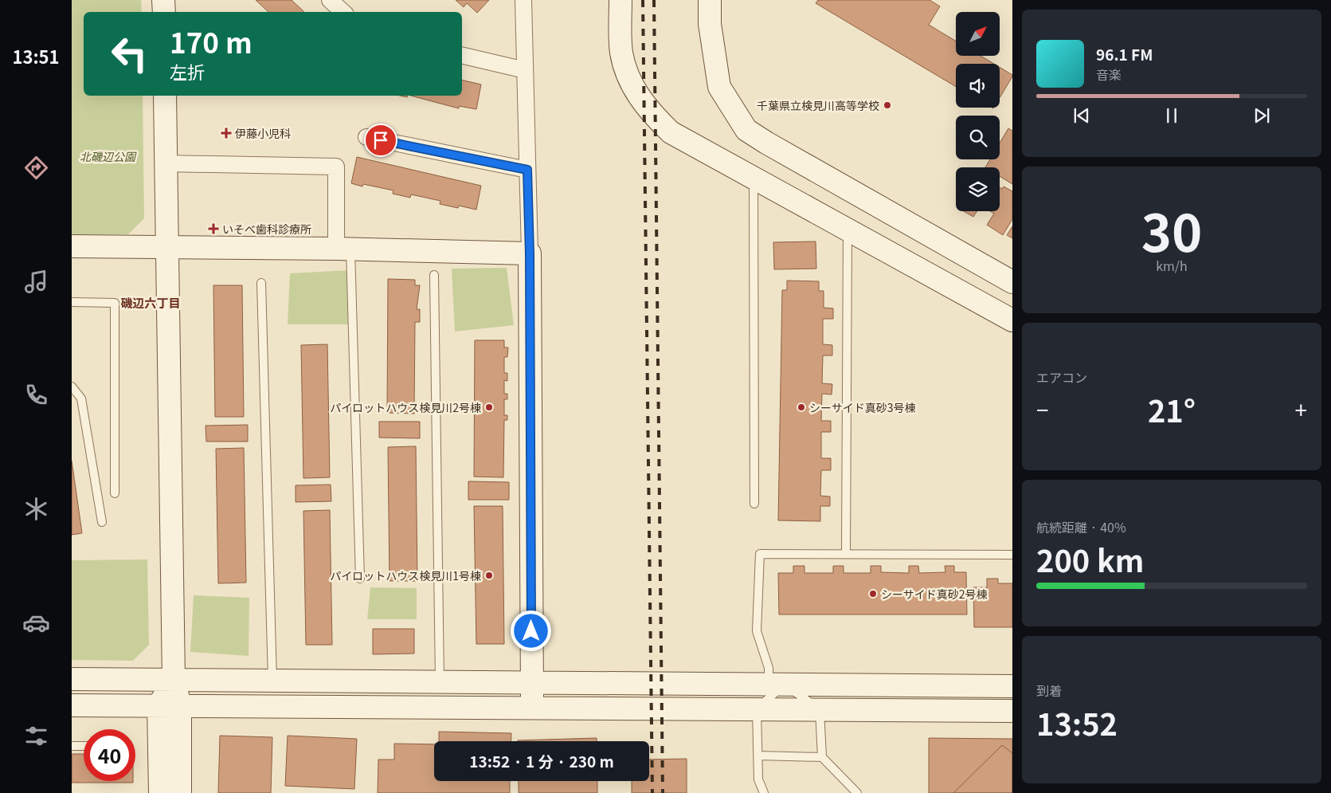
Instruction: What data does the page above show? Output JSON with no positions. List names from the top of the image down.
{
  "districts": ["磯辺六丁目"],
  "parks": ["北磯辺公園"],
  "places": {
    "other": [
      "千葉県立検見川高等学校",
      "パイロットハウス検見川2号棟",
      "シーサイド真砂3号棟",
      "パイロットハウス検見川1号棟",
      "シーサイド真砂2号棟"
    ],
    "health": ["伊藤小児科", "いそべ歯科診療所"]
  },
  "north": "top right",
  "page": {
    "tabs": "13:51",
    "turn": ["170 m", "左折"],
    "song": ["96.1 FM", "音楽"],
    "tile": [
      ["30", "km/h"],
      "エアコン",
      ["航続距離 · 40%", "200 km"],
      ["到着", "13:52"]
    ],
    "heat": ["−", "21°", "+"],
    "limit": "40",
    "trip": "13:52 · 1 分 · 230 m"
  }
}
